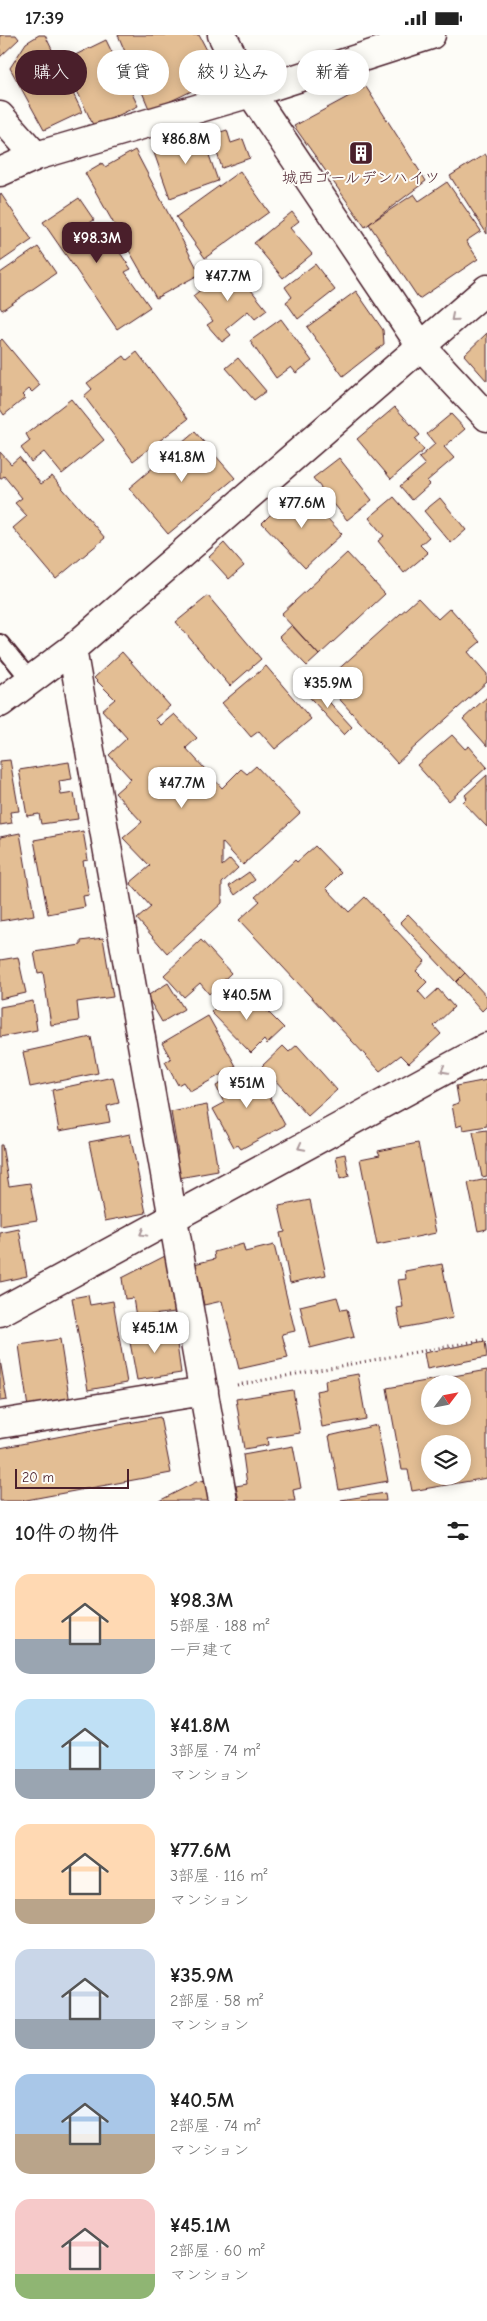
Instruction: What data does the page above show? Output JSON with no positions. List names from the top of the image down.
{
  "places": {
    "building": ["城西ゴールデンハイツ"]
  },
  "scale_bar": "20 m",
  "north": "top right",
  "page": {
    "status": "17:39",
    "chip": [
      "購入",
      "賃貸",
      "絞り込み",
      "新着"
    ],
    "price": [
      "¥86.8M",
      "¥98.3M",
      "¥47.7M",
      "¥41.8M",
      "¥77.6M",
      "¥35.9M",
      "¥47.7M",
      "¥40.5M",
      "¥51M",
      "¥45.1M"
    ],
    "scale": "20 m",
    "heading": "10件の物件",
    "list": [
      {
        "name": "¥98.3M",
        "note": "5部屋 · 188 m² · 一戸建て"
      },
      {
        "name": "¥41.8M",
        "note": "3部屋 · 74 m² · マンション"
      },
      {
        "name": "¥77.6M",
        "note": "3部屋 · 116 m² · マンション"
      },
      {
        "name": "¥35.9M",
        "note": "2部屋 · 58 m² · マンション"
      },
      {
        "name": "¥40.5M",
        "note": "2部屋 · 74 m² · マンション"
      },
      {
        "name": "¥45.1M",
        "note": "2部屋 · 60 m² · マンション"
      }
    ]
  }
}
